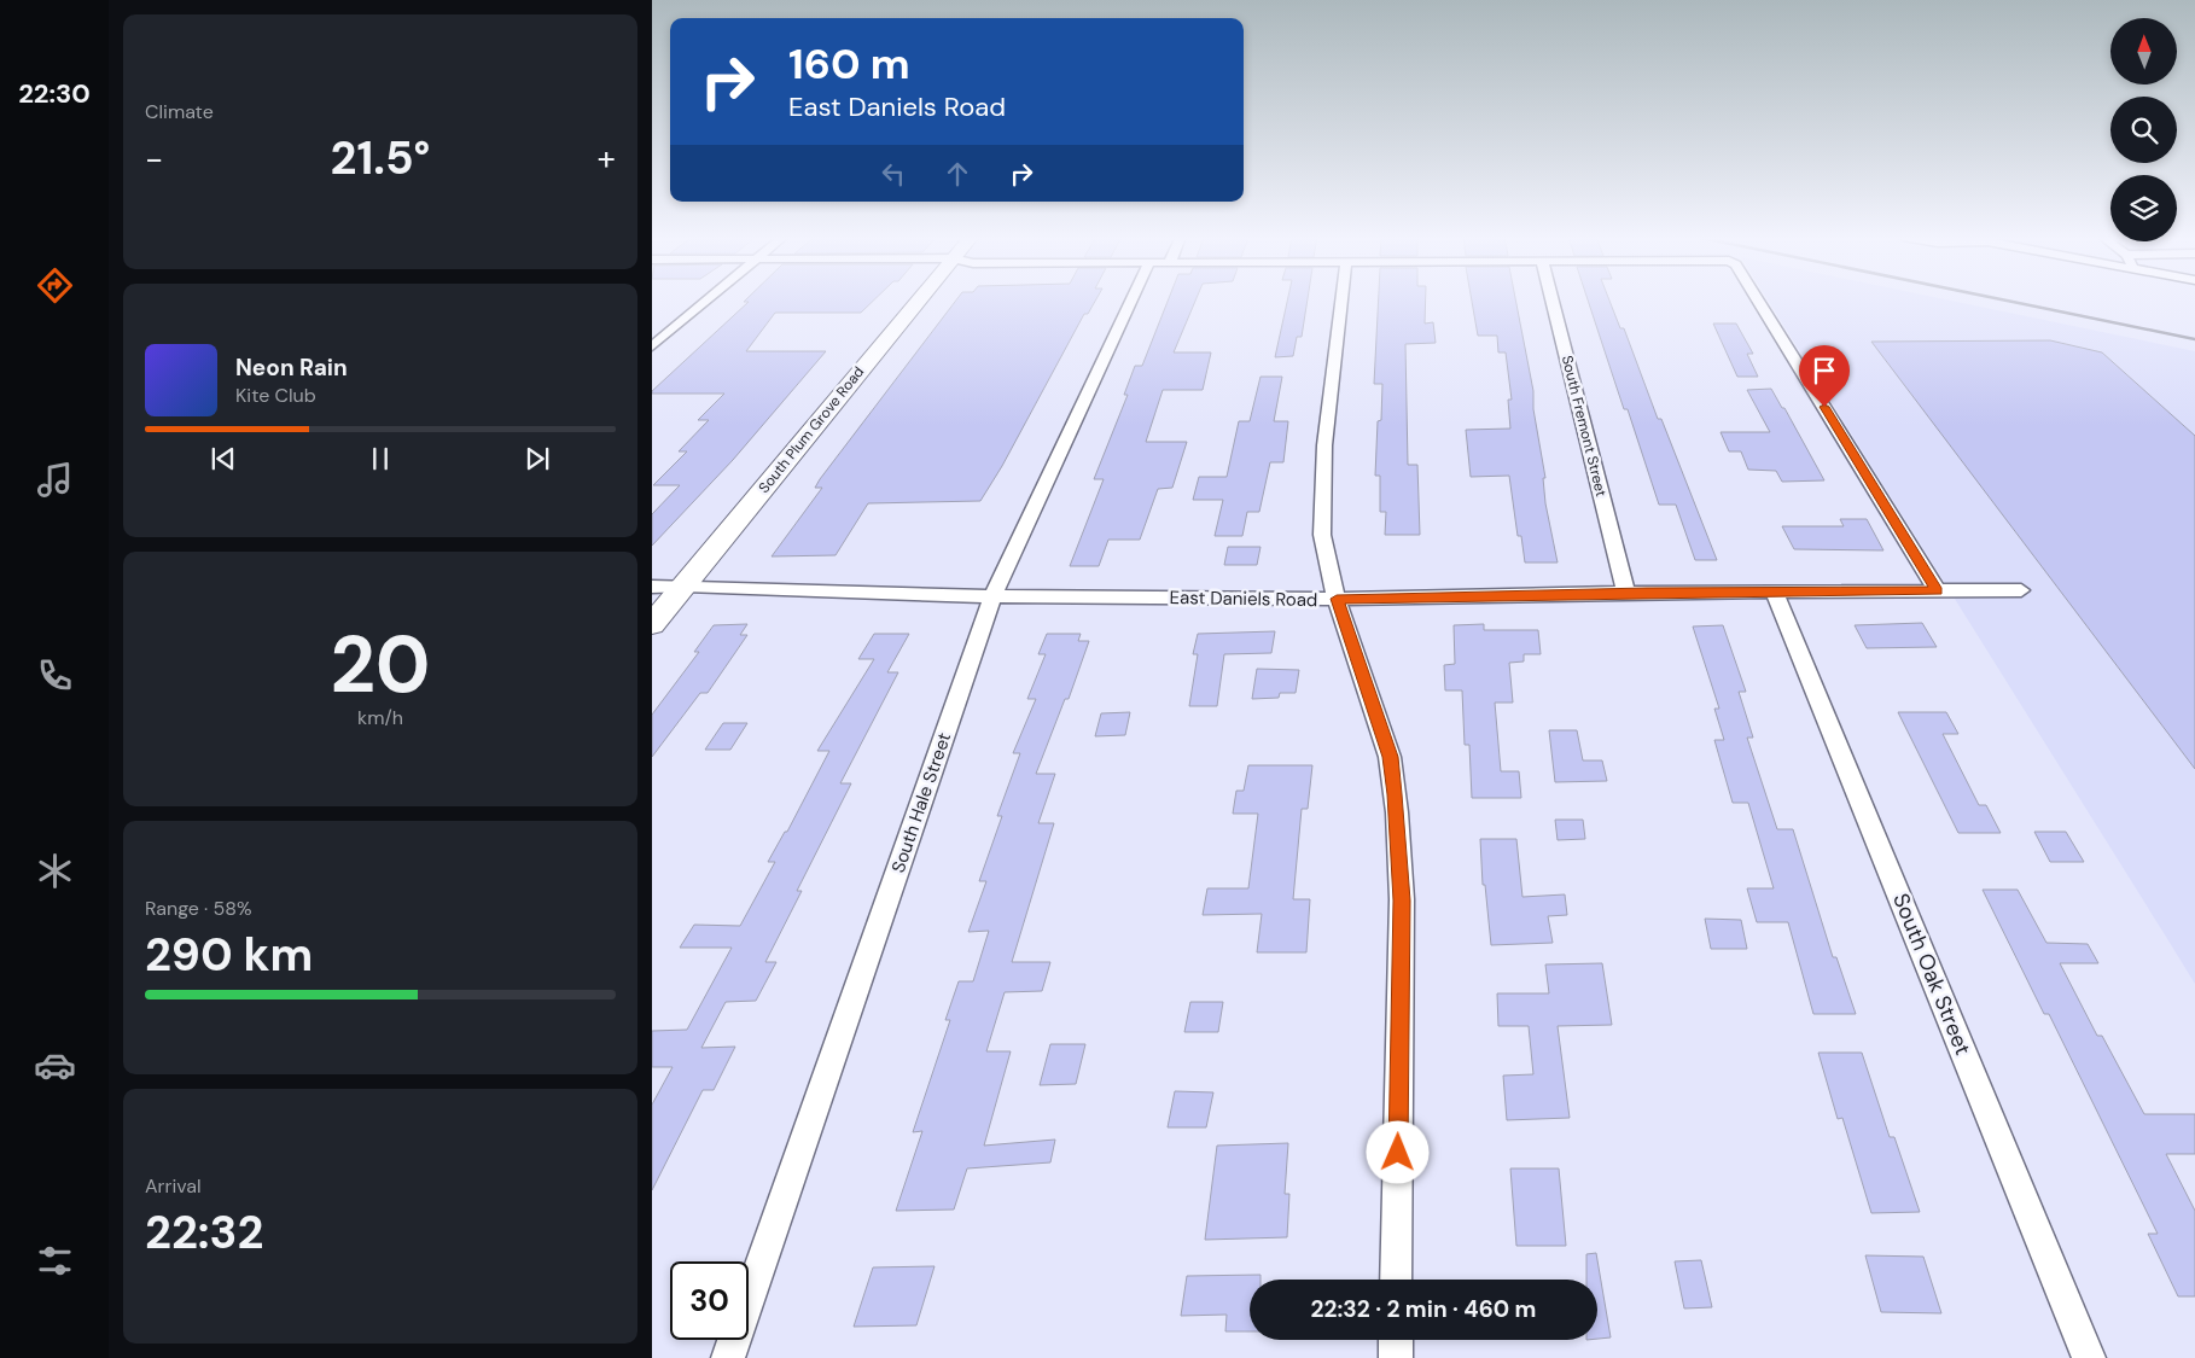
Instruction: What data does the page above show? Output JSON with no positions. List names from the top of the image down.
{
  "streets": {
    "main road": ["South Plum Grove Road"],
    "street": [
      "South Fremont Street",
      "East Daniels Road",
      "South Hale Street",
      "South Oak Street"
    ]
  },
  "crossings": [
    ["South Fremont Street", "East Daniels Road"],
    ["South Plum Grove Road", "East Daniels Road"],
    ["East Daniels Road", "South Hale Street"],
    ["East Daniels Road", "South Oak Street"]
  ],
  "north": "top",
  "page": {
    "tabs": "22:30",
    "tile": [
      "Climate",
      ["20", "km/h"],
      ["Range · 58%", "290 km"],
      ["Arrival", "22:32"]
    ],
    "turn": ["160 m", "East Daniels Road"],
    "heat": ["−", "21.5°", "+"],
    "song": ["Neon Rain", "Kite Club"],
    "limit": "30",
    "trip": "22:32 · 2 min · 460 m"
  }
}
